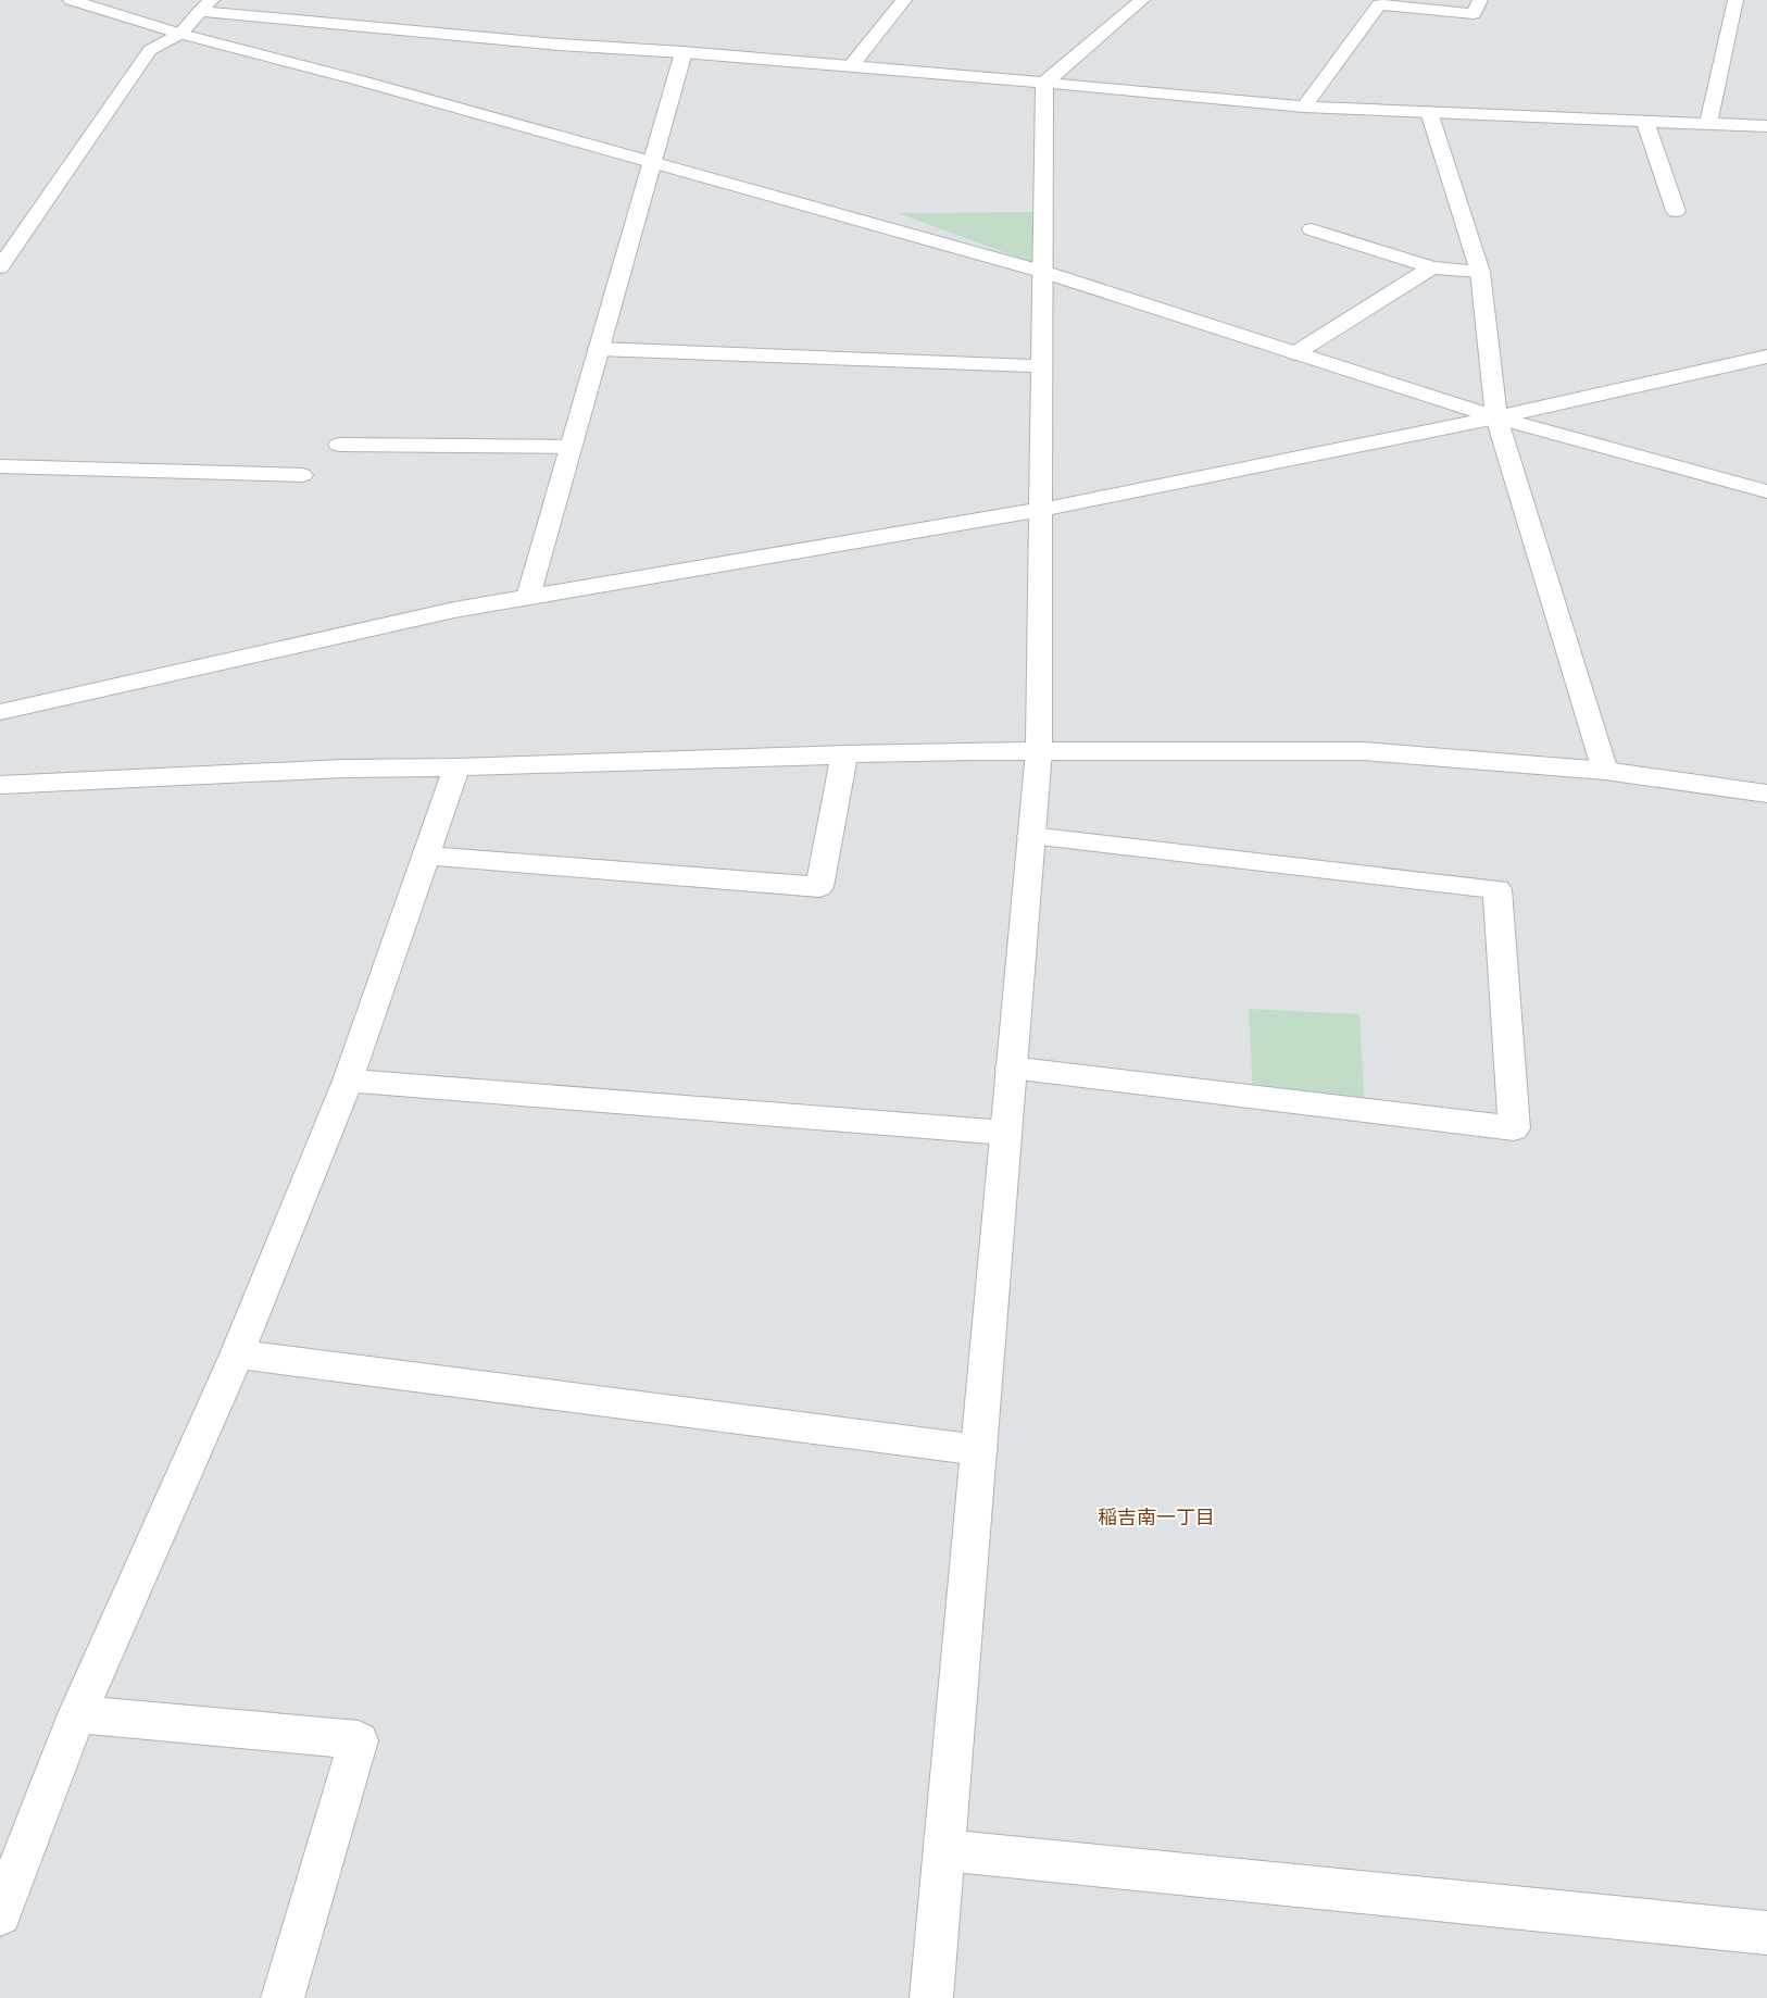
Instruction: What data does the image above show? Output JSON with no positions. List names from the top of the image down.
{
  "districts": ["稲吉南一丁目"]
}
